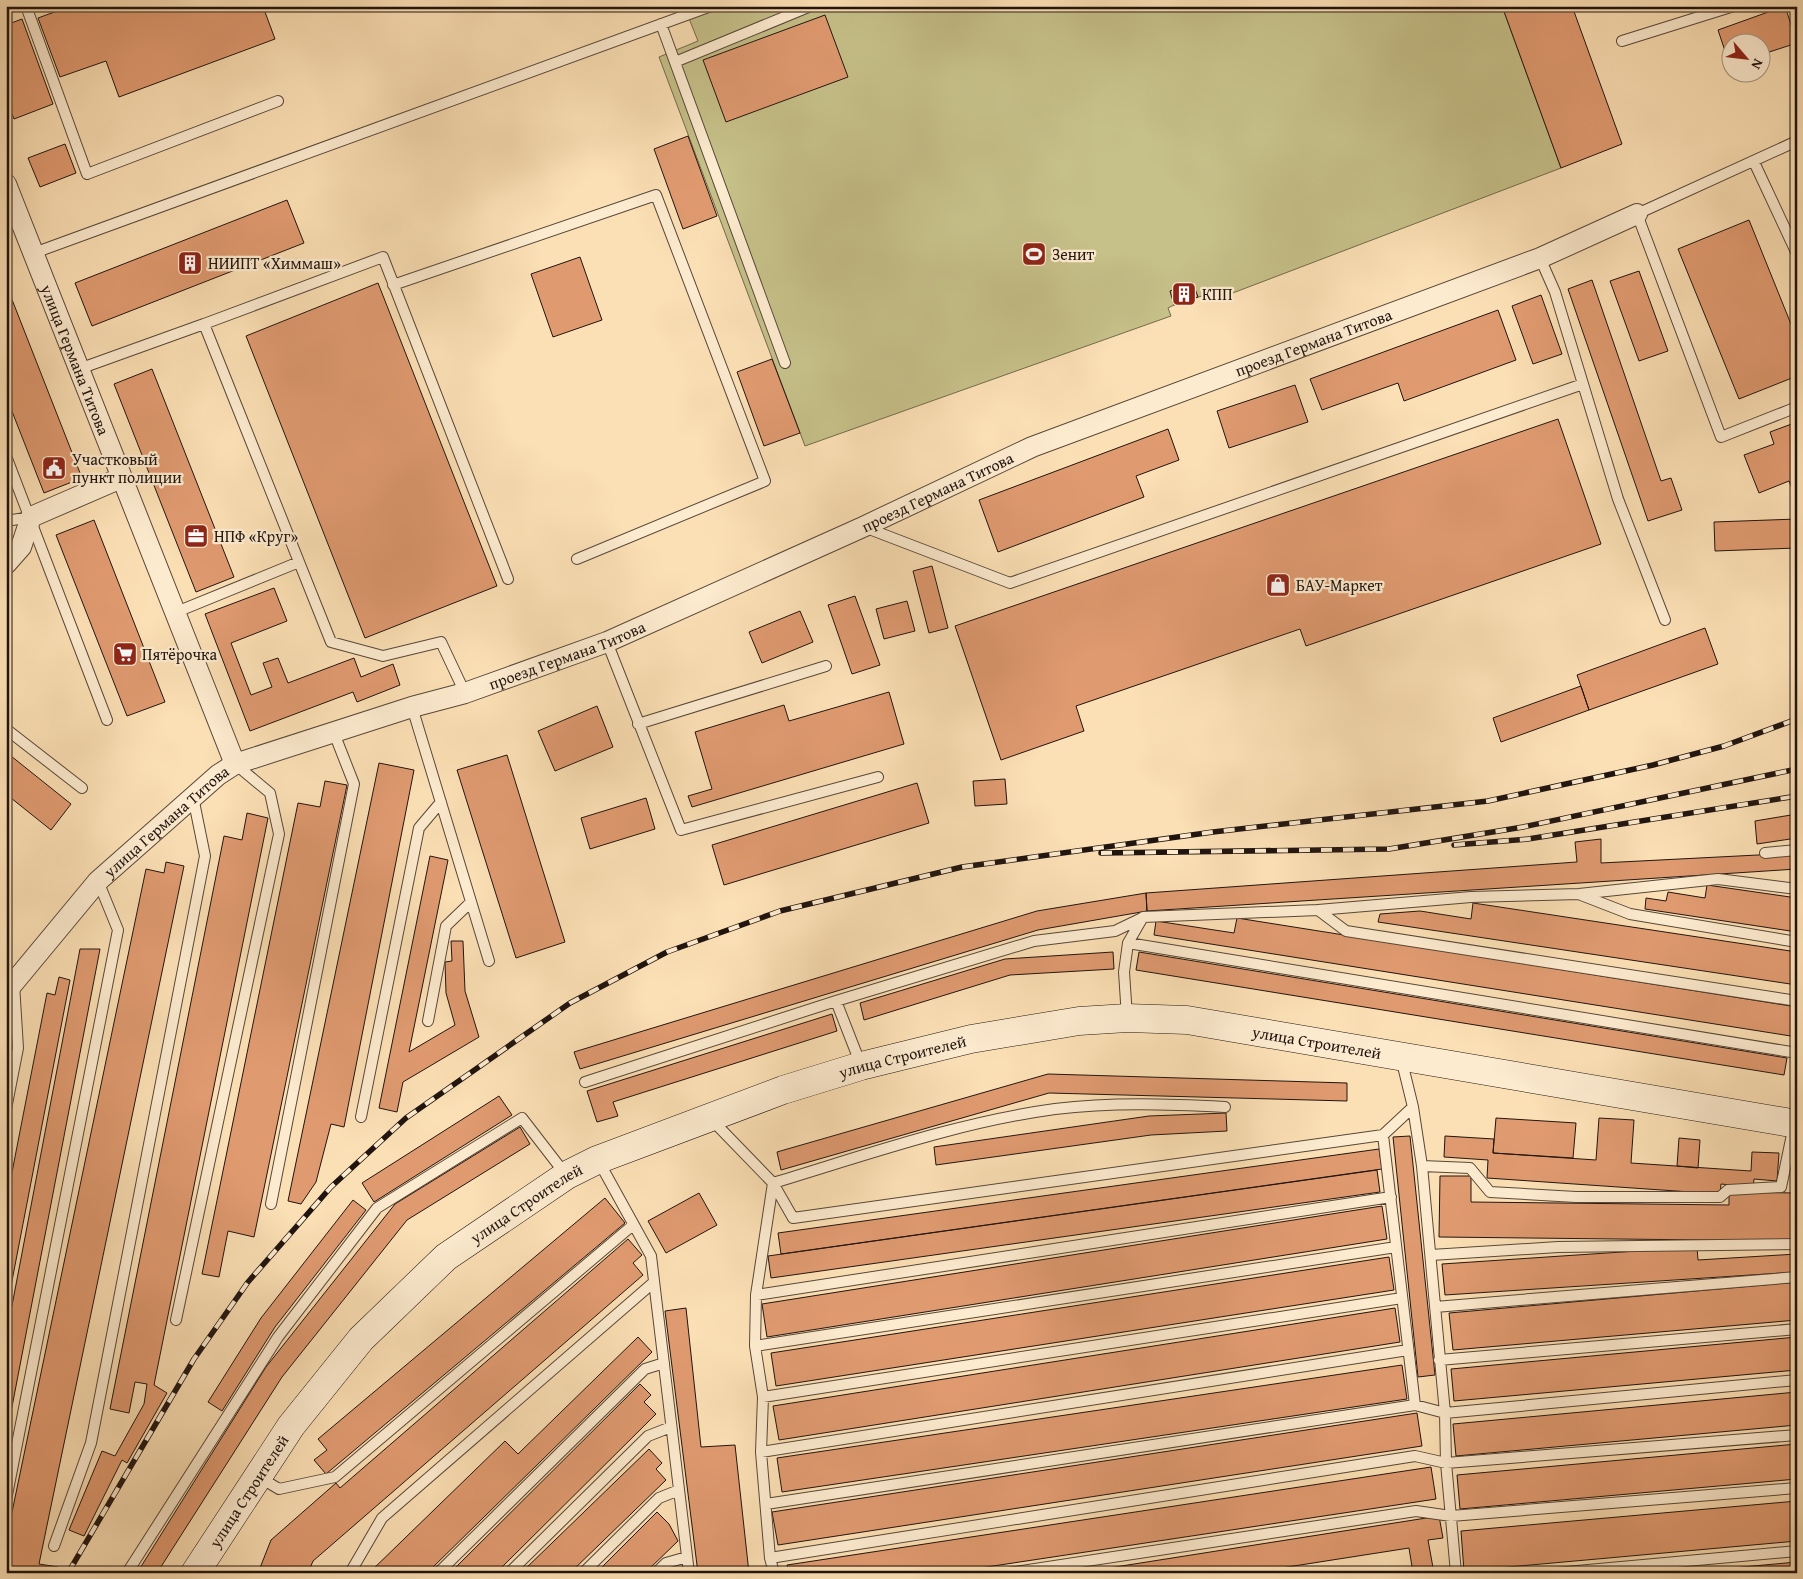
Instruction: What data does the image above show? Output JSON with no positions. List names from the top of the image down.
{
  "streets": {
    "main road": ["улица Строителей"],
    "street": ["проезд Германа Титова", "улица Германа Титова"]
  },
  "crossings": [
    ["проезд Германа Титова", "улица Германа Титова"]
  ],
  "places": {
    "sports": ["Зенит"],
    "building": ["НИИПТ «Химмаш»", "КПП"],
    "public building": ["Участковый пункт полиции"],
    "office": ["НПФ «Круг»"],
    "shop": ["БАУ-Маркет"],
    "supermarket": ["Пятёрочка"]
  },
  "north": "bottom right"
}
